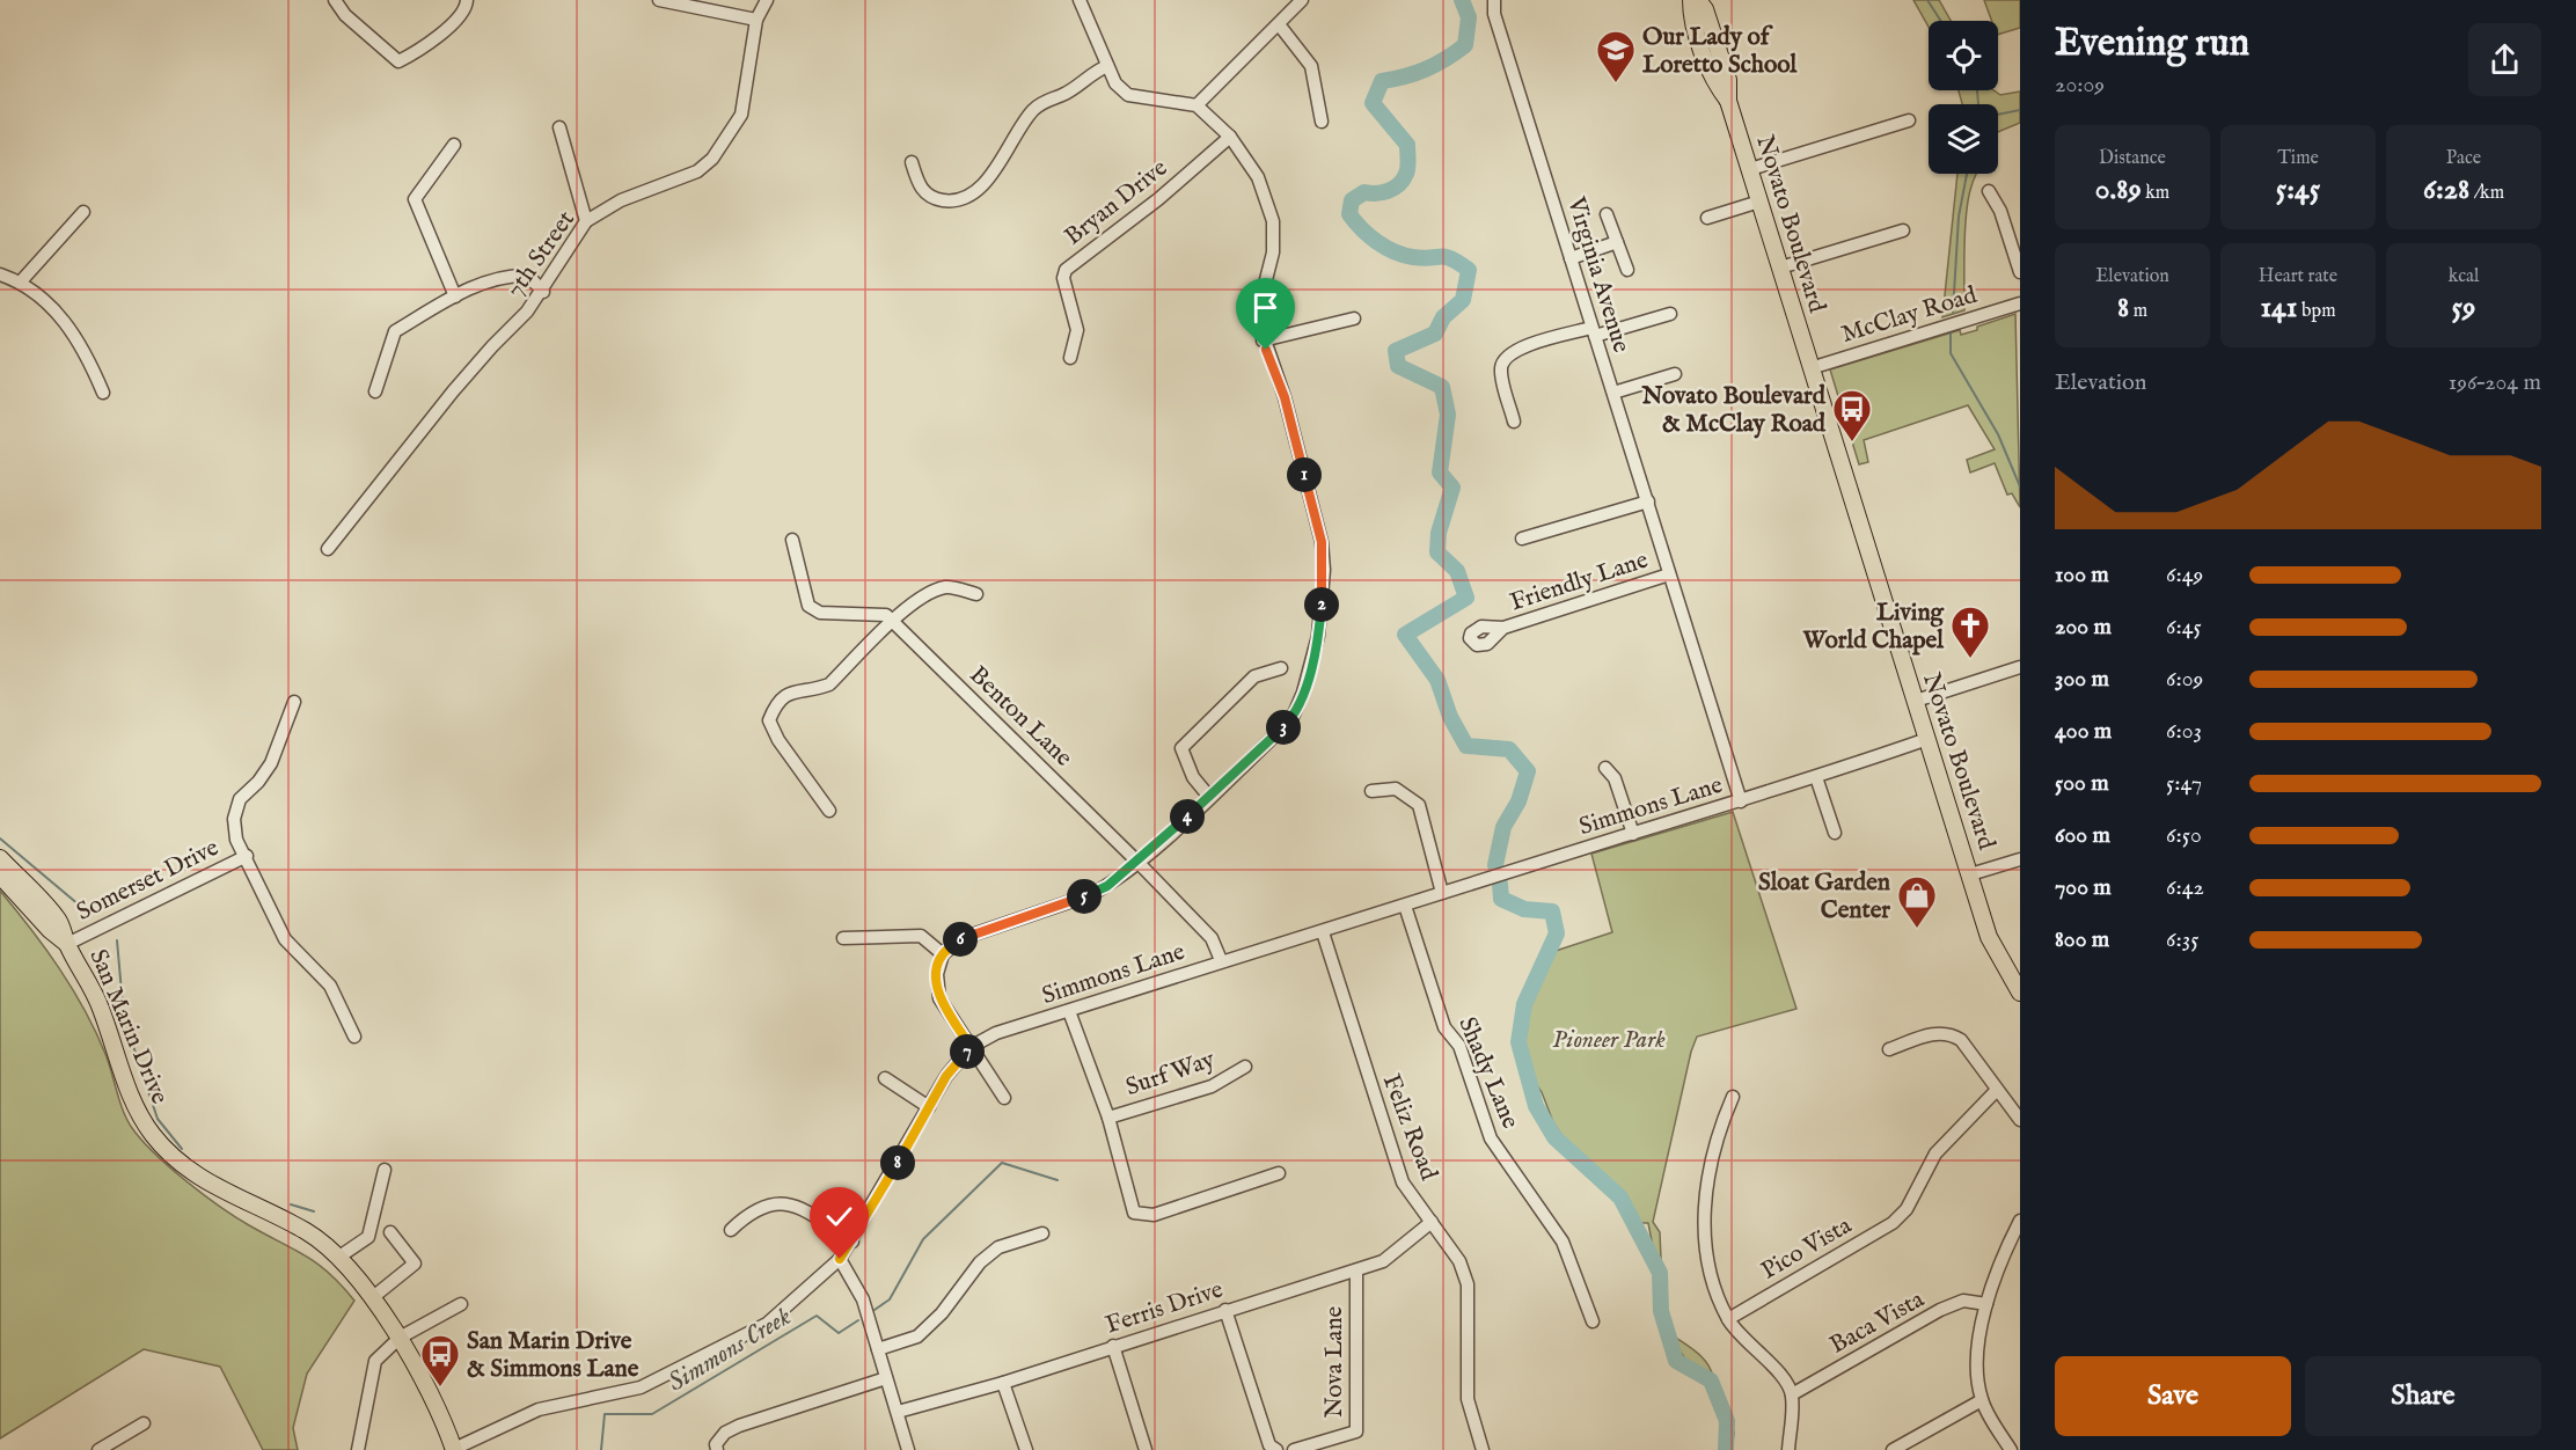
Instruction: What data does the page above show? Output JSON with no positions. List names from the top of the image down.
{
  "streets": {
    "main road": ["Novato Boulevard", "San Marin Drive"],
    "street": [
      "Bryan Drive",
      "7th Street",
      "Virginia Avenue",
      "McClay Road",
      "Friendly Lane",
      "Benton Lane",
      "Simmons Lane",
      "Somerset Drive",
      "Surf Way",
      "Shady Lane",
      "Feliz Road",
      "Pico Vista",
      "Ferris Drive",
      "Baca Vista",
      "Nova Lane"
    ]
  },
  "crossings": [
    ["Novato Boulevard", "McClay Road"],
    ["Novato Boulevard", "Simmons Lane"],
    ["Virginia Avenue", "Friendly Lane"],
    ["Virginia Avenue", "Simmons Lane"],
    ["Benton Lane", "Simmons Lane"],
    ["Simmons Lane", "San Marin Drive"],
    ["Simmons Lane", "Shady Lane"],
    ["Simmons Lane", "Feliz Road"],
    ["Somerset Drive", "San Marin Drive"],
    ["Feliz Road", "Ferris Drive"],
    ["Ferris Drive", "Nova Lane"]
  ],
  "water": ["Simmons Creek"],
  "parks": ["Pioneer Park"],
  "places": {
    "school or university": ["Our Lady of Loretto School"],
    "bus stop": ["Novato Boulevard & McClay Road", "San Marin Drive & Simmons Lane"],
    "church": ["Living World Chapel"],
    "shop": ["Sloat Garden Center"]
  },
  "page": {
    "heading": ["Evening run", "20:09"],
    "stats": [
      ["Distance", "0.89 km"],
      ["Time", "5:45"],
      ["Pace", "6:28 /km"],
      ["Elevation", "8 m"],
      ["Heart rate", "141 bpm"],
      ["kcal", "59"]
    ],
    "chart": ["Elevation", "196–204 m"],
    "pins": [
      "1",
      "2",
      "3",
      "4",
      "5",
      "6",
      "7",
      "8"
    ],
    "list": [
      {
        "name": "100 m",
        "note": "6:49"
      },
      {
        "name": "200 m",
        "note": "6:45"
      },
      {
        "name": "300 m",
        "note": "6:09"
      },
      {
        "name": "400 m",
        "note": "6:03"
      },
      {
        "name": "500 m",
        "note": "5:47"
      },
      {
        "name": "600 m",
        "note": "6:50"
      },
      {
        "name": "700 m",
        "note": "6:42"
      },
      {
        "name": "800 m",
        "note": "6:35"
      }
    ],
    "buttons": ["Save", "Share"]
  }
}
